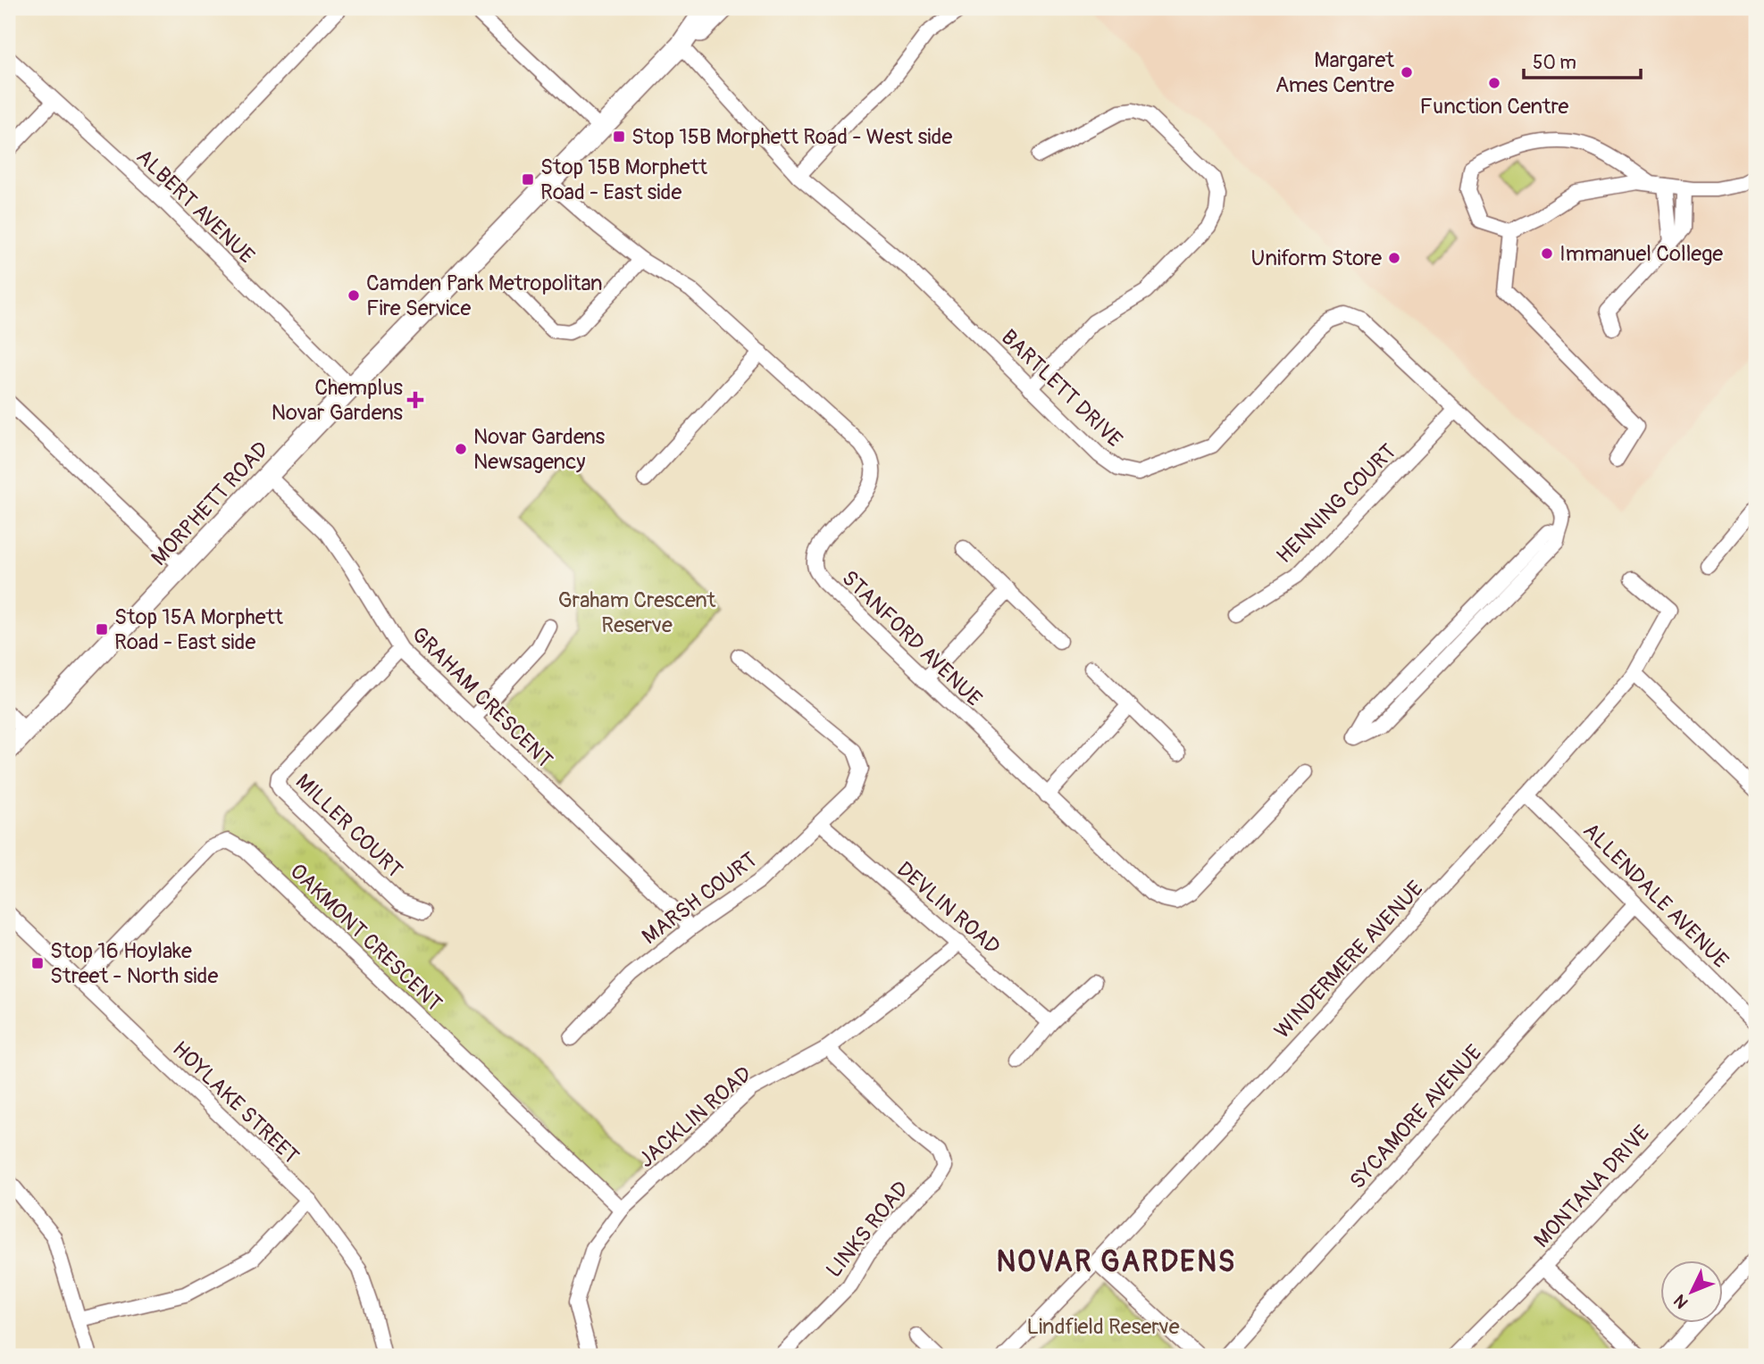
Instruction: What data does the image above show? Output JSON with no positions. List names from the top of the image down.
{
  "streets": {
    "street": [
      "ALBERT AVENUE",
      "BARTLETT DRIVE",
      "MORPHETT ROAD",
      "HENNING COURT",
      "STANFORD AVENUE",
      "GRAHAM CRESCENT",
      "MILLER COURT",
      "ALLENDALE AVENUE",
      "MARSH COURT",
      "DEVLIN ROAD",
      "OAKMONT CRESCENT",
      "WINDERMERE AVENUE",
      "HOYLAKE STREET",
      "JACKLIN ROAD",
      "SYCAMORE AVENUE",
      "MONTANA DRIVE",
      "LINKS ROAD"
    ]
  },
  "crossings": [
    ["ALBERT AVENUE", "MORPHETT ROAD"],
    ["BARTLETT DRIVE", "MORPHETT ROAD"],
    ["BARTLETT DRIVE", "HENNING COURT"],
    ["MORPHETT ROAD", "STANFORD AVENUE"],
    ["MORPHETT ROAD", "GRAHAM CRESCENT"],
    ["GRAHAM CRESCENT", "MILLER COURT"],
    ["GRAHAM CRESCENT", "MARSH COURT"],
    ["ALLENDALE AVENUE", "WINDERMERE AVENUE"],
    ["ALLENDALE AVENUE", "SYCAMORE AVENUE"],
    ["MARSH COURT", "DEVLIN ROAD"],
    ["DEVLIN ROAD", "JACKLIN ROAD"],
    ["OAKMONT CRESCENT", "HOYLAKE STREET"],
    ["OAKMONT CRESCENT", "JACKLIN ROAD"],
    ["JACKLIN ROAD", "LINKS ROAD"]
  ],
  "districts": ["NOVAR GARDENS"],
  "parks": ["Graham Crescent Reserve", "Lindfield Reserve"],
  "places": {
    "other": [
      "Margaret Ames Centre",
      "Function Centre",
      "Immanuel College",
      "Uniform Store",
      "Camden Park Metropolitan Fire Service",
      "Novar Gardens Newsagency"
    ],
    "transit": [
      "Stop 15B Morphett Road - West side",
      "Stop 15B Morphett Road - East side",
      "Stop 15A Morphett Road - East side",
      "Stop 16 Hoylake Street - North side"
    ],
    "health": ["Chemplus Novar Gardens"]
  },
  "scale_bar": "50 m",
  "north": "bottom left"
}
